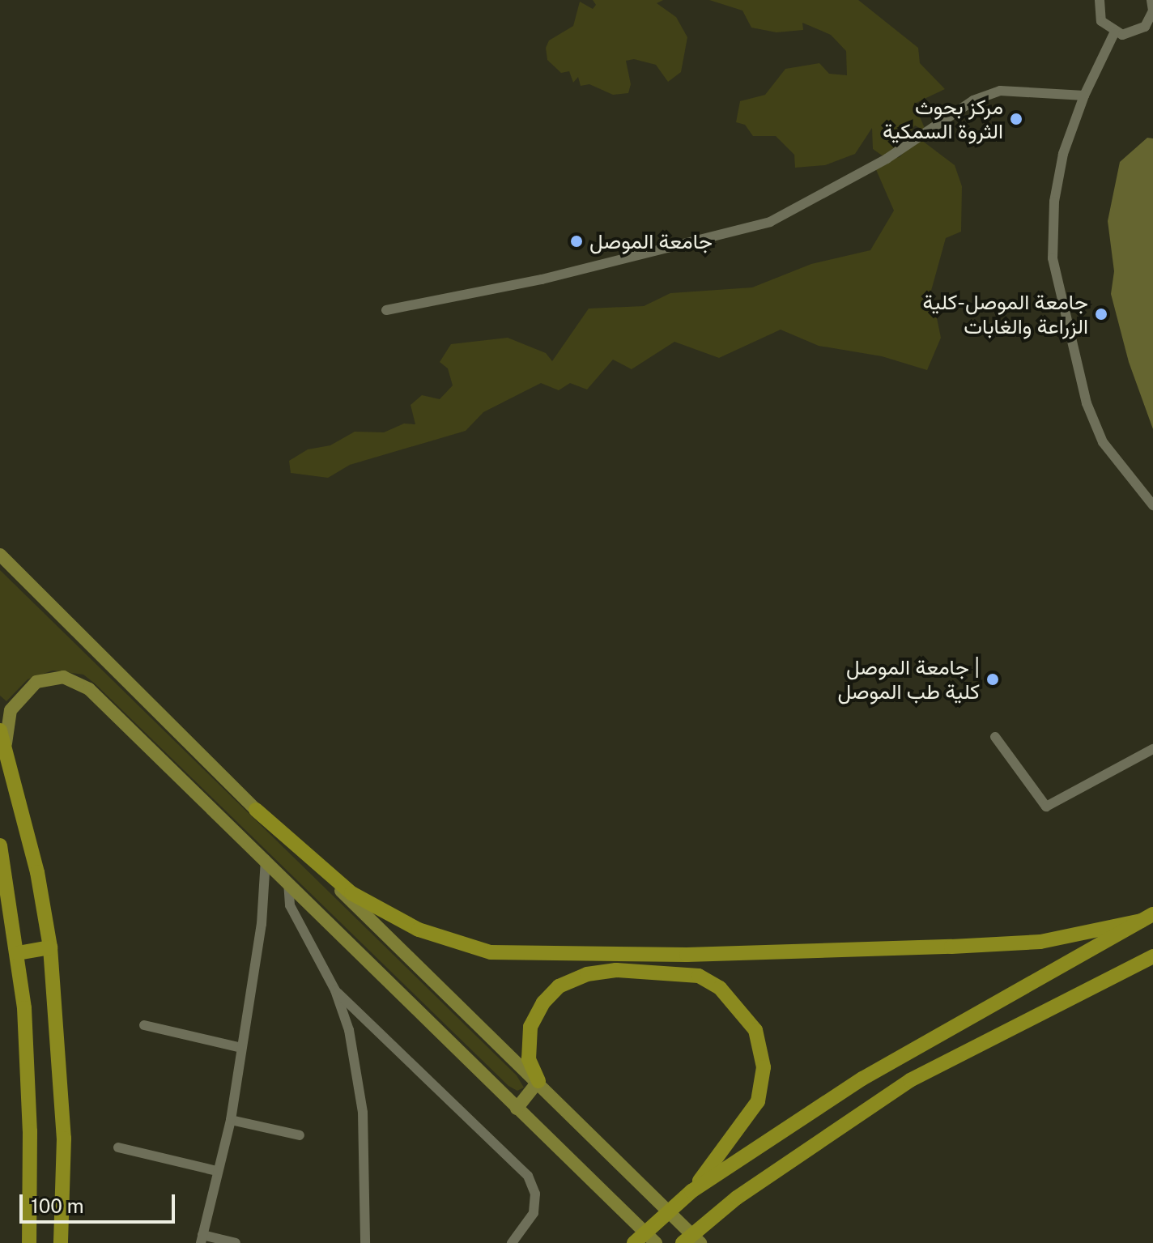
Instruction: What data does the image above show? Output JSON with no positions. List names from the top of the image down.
{
  "places": [
    "مركز بحوث الثروة السمكية",
    "جامعة الموصل",
    "جامعة الموصل-كلية الزراعة والغابات",
    "جامعة الموصل | كلية طب الموصل"
  ],
  "scale_bar": "100 m"
}
